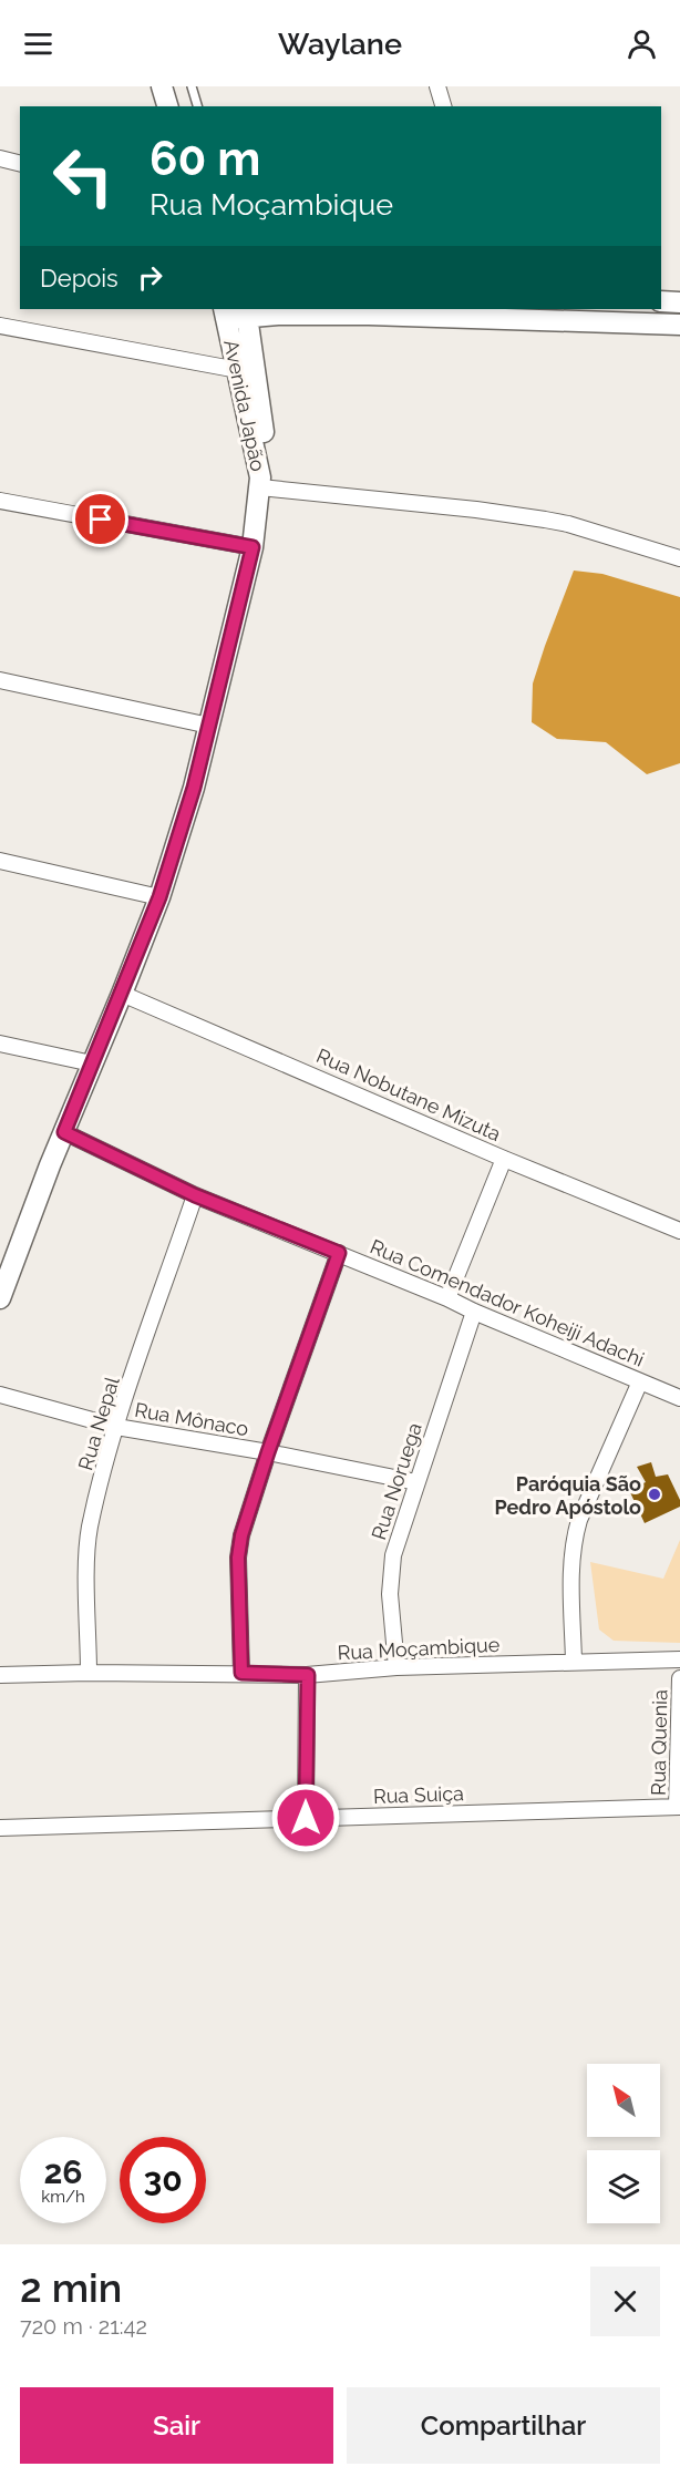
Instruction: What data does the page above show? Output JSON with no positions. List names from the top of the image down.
{
  "streets": {
    "main road": ["Avenida Japão"],
    "street": [
      "Rua Nobutane Mizuta",
      "Rua Comendador Koheiji Adachi",
      "Rua Mônaco",
      "Rua Nepal",
      "Rua Noruega",
      "Rua Moçambique",
      "Rua Quenia",
      "Rua Suiça"
    ]
  },
  "crossings": [
    ["Avenida Japão", "Rua Nobutane Mizuta"],
    ["Avenida Japão", "Rua Comendador Koheiji Adachi"],
    ["Rua Comendador Koheiji Adachi", "Rua Nepal"],
    ["Rua Comendador Koheiji Adachi", "Rua Noruega"],
    ["Rua Mônaco", "Rua Nepal"],
    ["Rua Mônaco", "Rua Noruega"],
    ["Rua Nepal", "Rua Moçambique"],
    ["Rua Noruega", "Rua Moçambique"],
    ["Rua Quenia", "Rua Suiça"]
  ],
  "places": ["Paróquia São Pedro Apóstolo"],
  "north": "top left",
  "page": {
    "header": "Waylane",
    "turn": ["60 m", "Rua Moçambique"],
    "then": "Depois",
    "speed": "26 km/h",
    "limit": "30",
    "heading": ["2 min", "720 m · 21:42"],
    "buttons": ["Sair", "Compartilhar"]
  }
}
